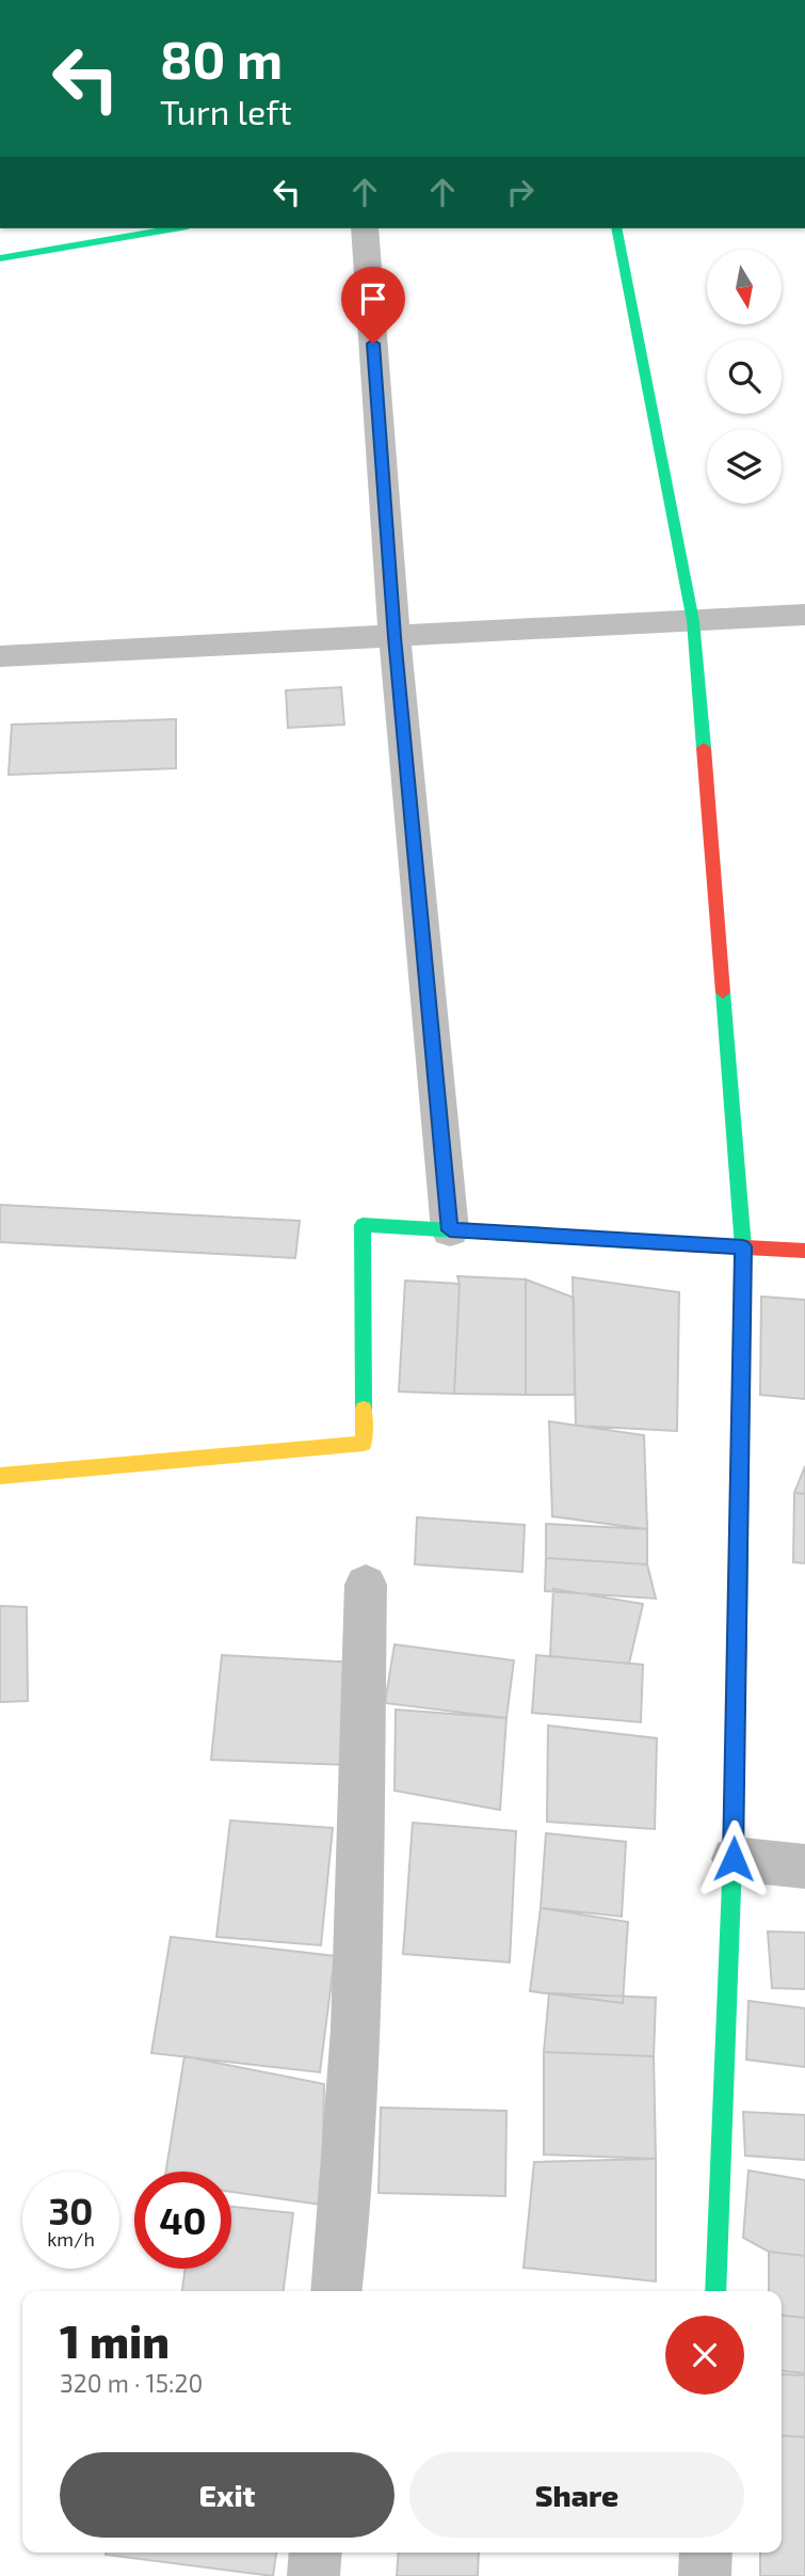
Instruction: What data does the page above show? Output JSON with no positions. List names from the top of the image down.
{
  "north": "bottom",
  "page": {
    "turn": ["80 m", "Turn left"],
    "speed": "30 km/h",
    "limit": "40",
    "heading": ["1 min", "320 m · 15:20"],
    "buttons": ["Exit", "Share"]
  }
}
